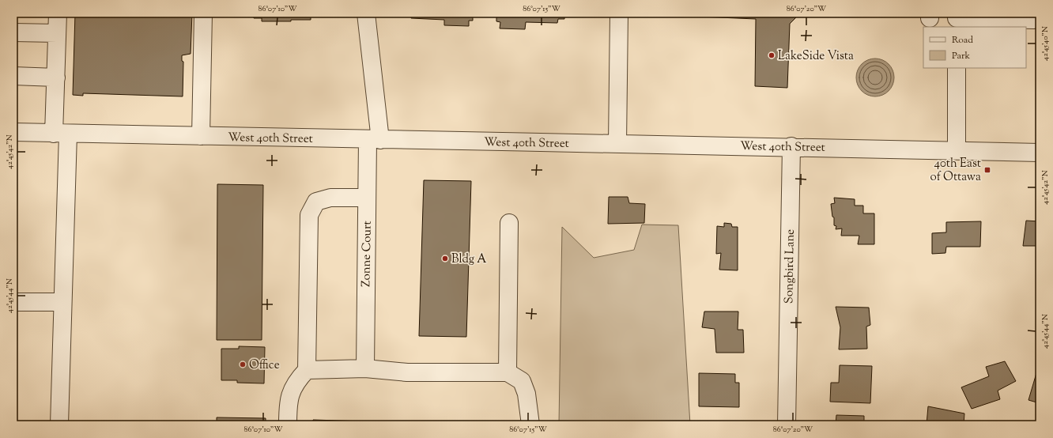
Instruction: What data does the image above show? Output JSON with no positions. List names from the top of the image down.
{
  "streets": {
    "street": ["West 40th Street", "Zonne Court", "Songbird Lane"]
  },
  "crossings": [
    ["West 40th Street", "Zonne Court"],
    ["West 40th Street", "Songbird Lane"]
  ],
  "places": {
    "other": ["LakeSide Vista", "Bldg A", "Office"],
    "transit": ["40th East of Ottawa"]
  },
  "legend": ["Road", "Park"],
  "coordinates": [
    "86°07'10\"W",
    "86°07'15\"W",
    "86°07'20\"W",
    "42°45'40\"N",
    "42°45'42\"N",
    "42°45'44\"N"
  ]
}
